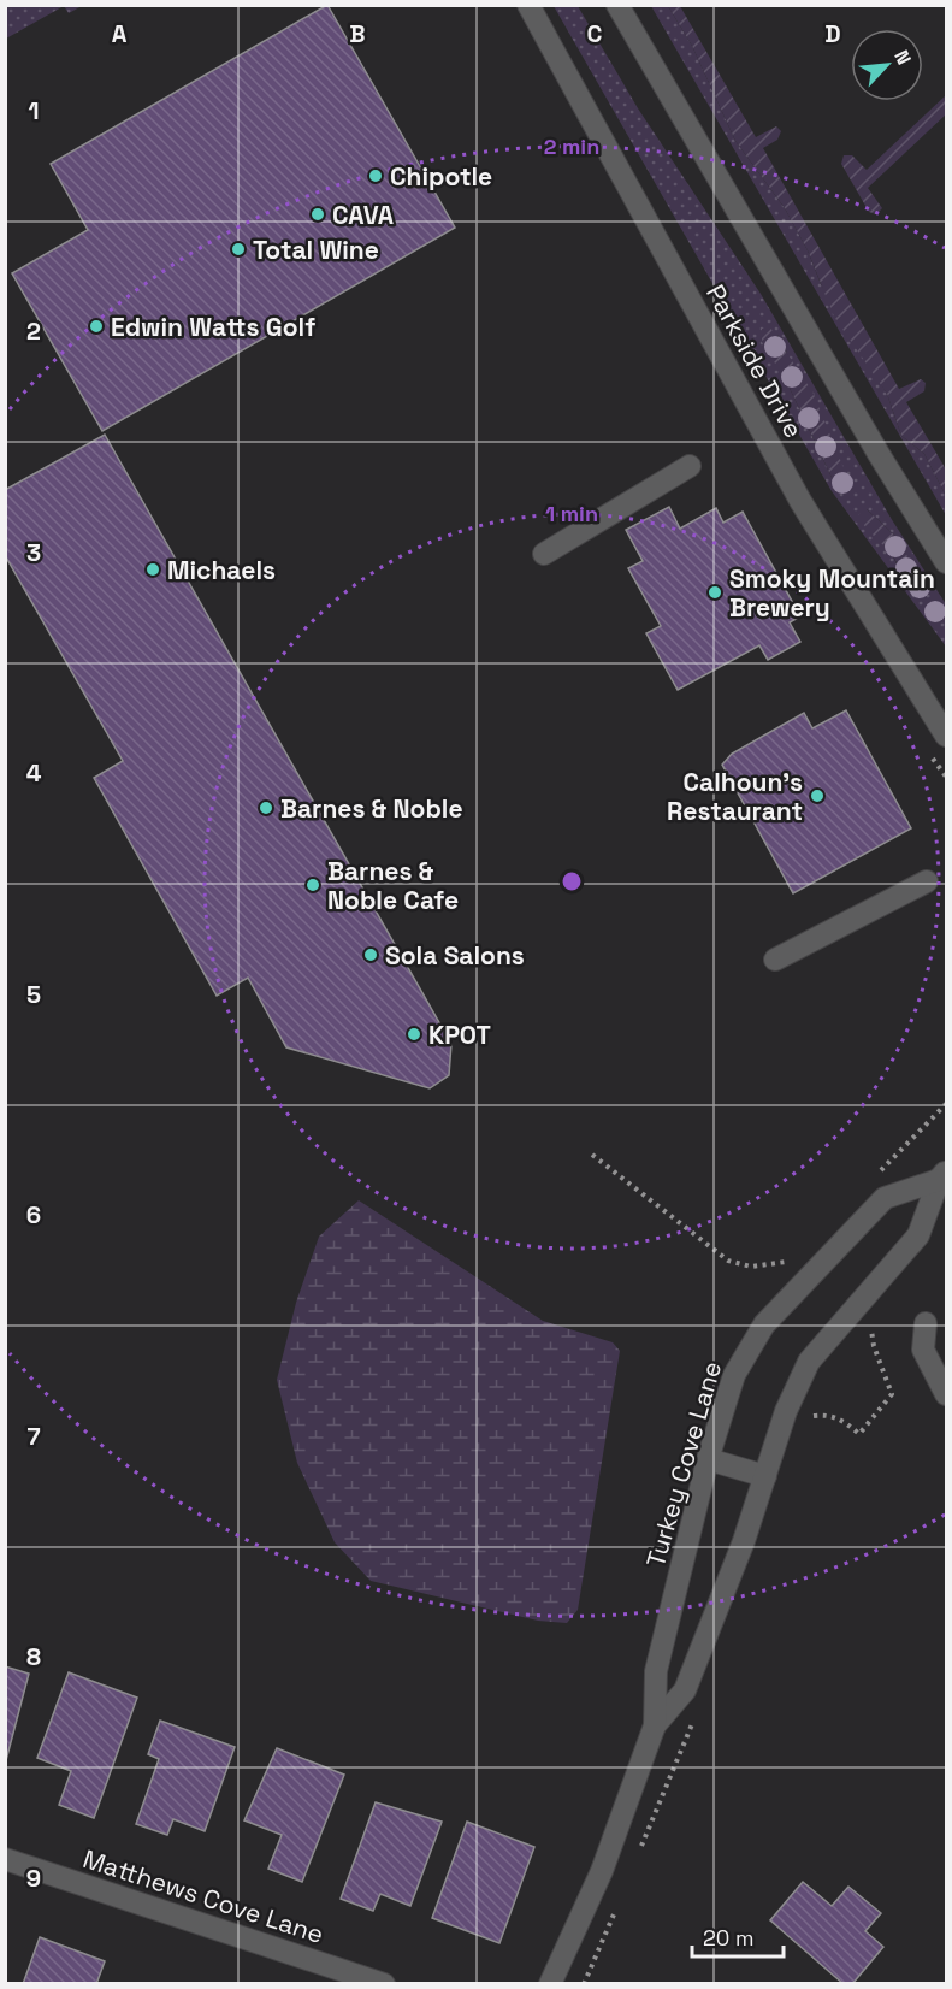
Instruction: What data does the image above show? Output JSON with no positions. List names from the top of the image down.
{
  "streets": {
    "street": ["Parkside Drive", "Turkey Cove Lane", "Matthews Cove Lane"]
  },
  "places": [
    "Chipotle",
    "CAVA",
    "Total Wine",
    "Edwin Watts Golf",
    "Michaels",
    "Smoky Mountain Brewery",
    "Calhoun's Restaurant",
    "Barnes & Noble",
    "Barnes & Noble Cafe",
    "Sola Salons",
    "KPOT"
  ],
  "scale_bar": "20 m",
  "north": "top right",
  "grid": {
    "columns": [
      "A",
      "B",
      "C",
      "D"
    ],
    "rows": [
      "1",
      "2",
      "3",
      "4",
      "5",
      "6",
      "7",
      "8",
      "9"
    ]
  },
  "rings": ["2 min", "1 min"]
}
